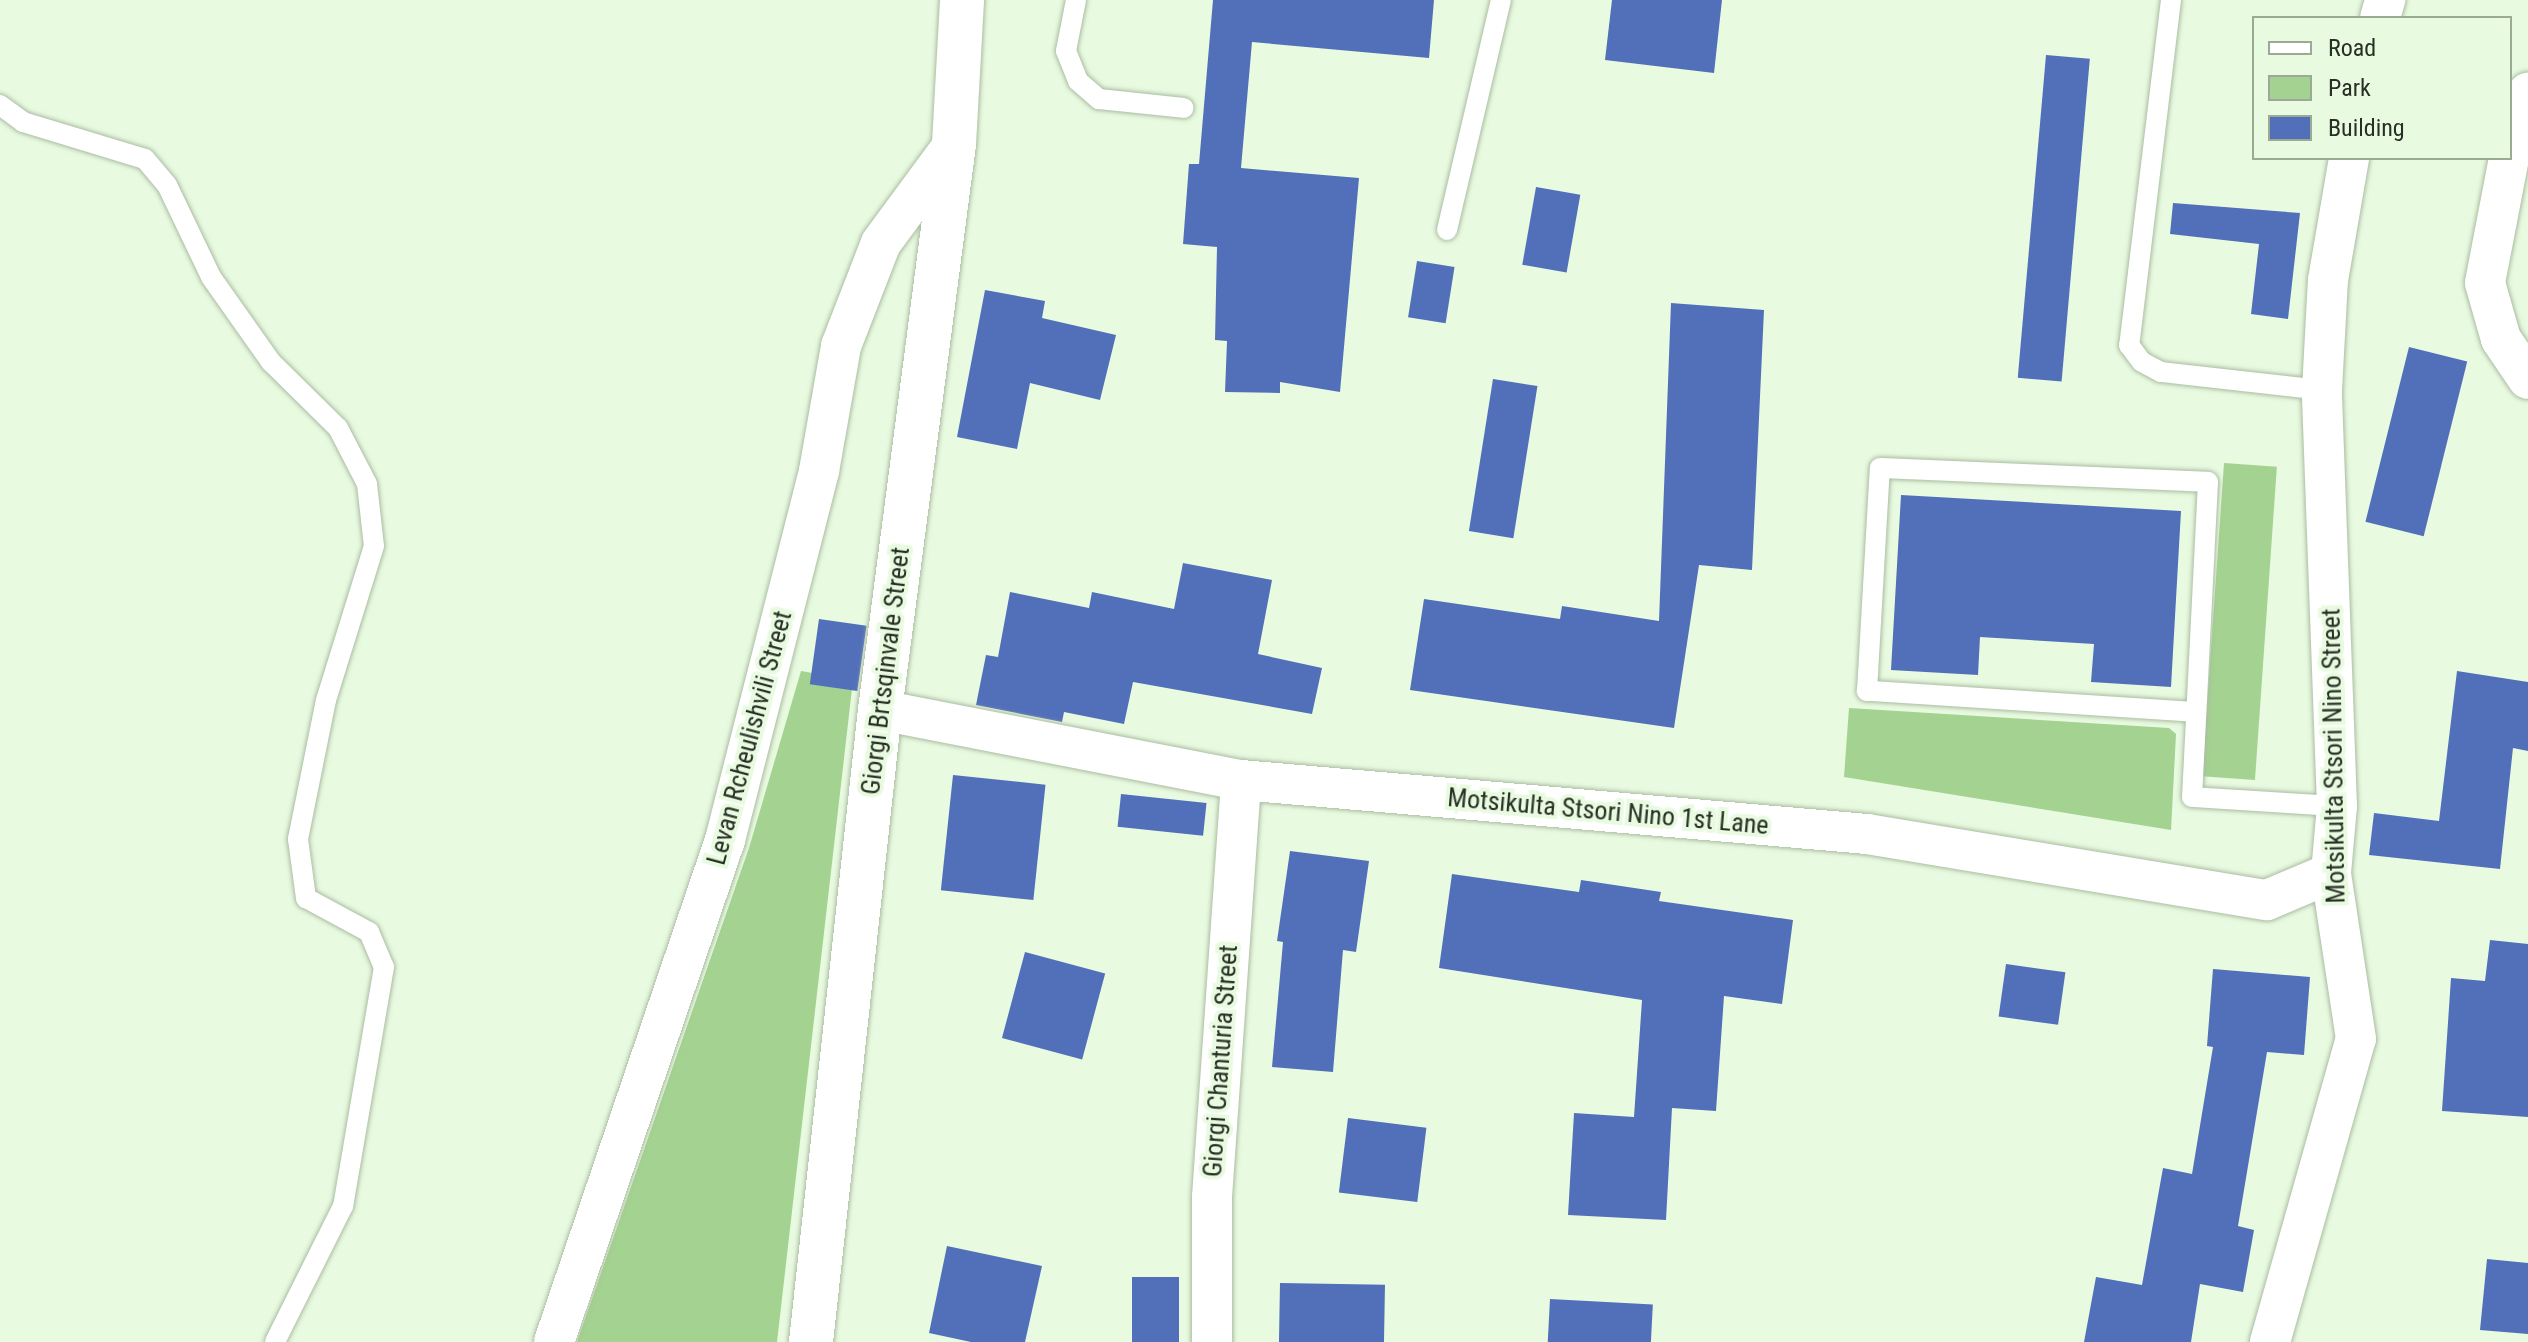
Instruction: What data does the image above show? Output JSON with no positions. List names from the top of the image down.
{
  "streets": {
    "street": [
      "Giorgi Brtsqinvale Street",
      "Levan Rcheulishvili Street",
      "Motsikulta Stsori Nino Street",
      "Motsikulta Stsori Nino 1st Lane",
      "Giorgi Chanturia Street"
    ]
  },
  "crossings": [
    ["Giorgi Brtsqinvale Street", "Levan Rcheulishvili Street"],
    ["Giorgi Brtsqinvale Street", "Motsikulta Stsori Nino 1st Lane"],
    ["Motsikulta Stsori Nino Street", "Motsikulta Stsori Nino 1st Lane"],
    ["Motsikulta Stsori Nino 1st Lane", "Giorgi Chanturia Street"]
  ],
  "legend": ["Road", "Park", "Building"]
}
